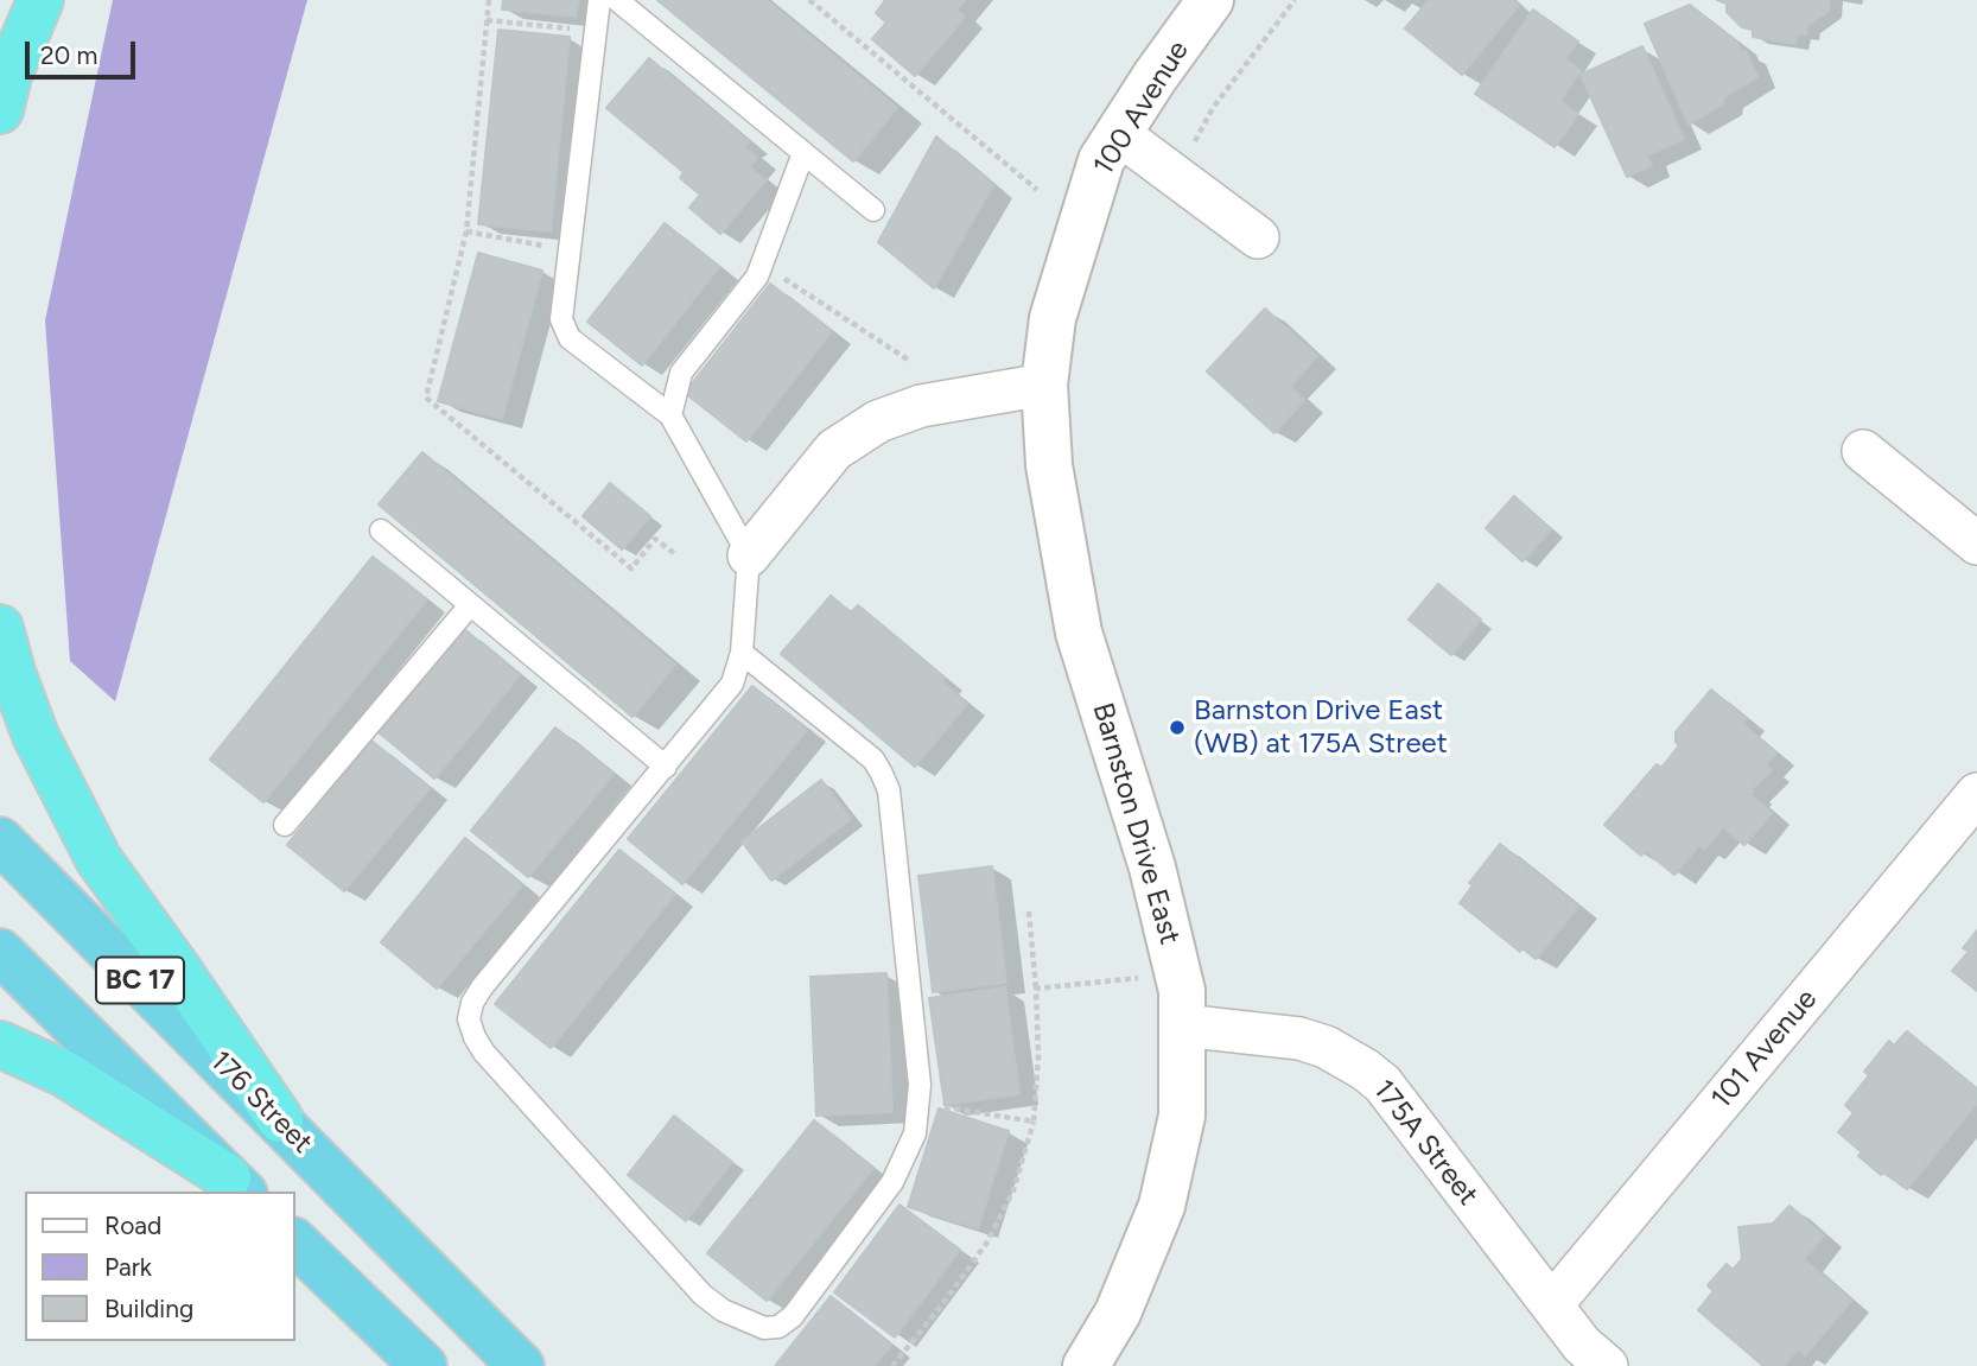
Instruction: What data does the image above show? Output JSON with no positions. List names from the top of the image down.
{
  "streets": {
    "highway": ["BC 17", "176 Street"],
    "street": [
      "100 Avenue",
      "Barnston Drive East",
      "101 Avenue",
      "175A Street"
    ]
  },
  "crossings": [
    ["100 Avenue", "Barnston Drive East"],
    ["Barnston Drive East", "175A Street"],
    ["101 Avenue", "175A Street"]
  ],
  "places": ["Barnston Drive East (WB) at 175A Street"],
  "legend": ["Road", "Park", "Building"],
  "scale_bar": "20 m"
}
